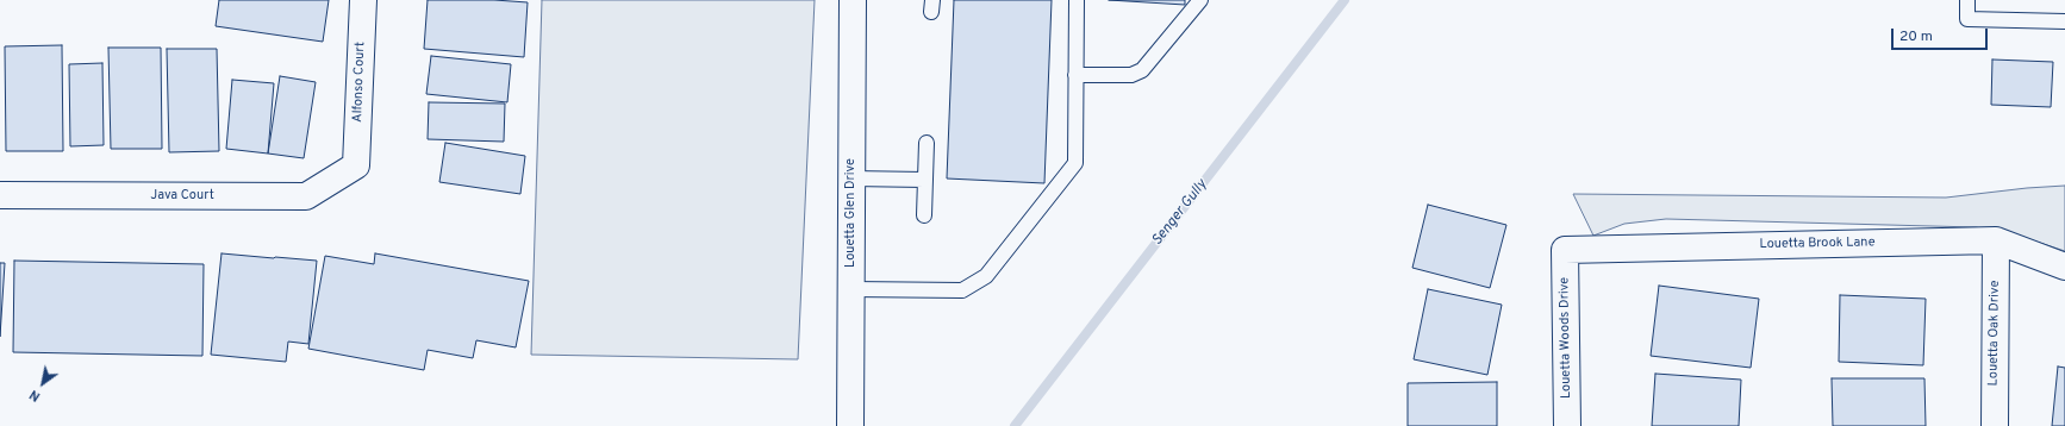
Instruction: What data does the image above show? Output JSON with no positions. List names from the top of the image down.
{
  "streets": {
    "street": [
      "Alfonso Court",
      "Java Court",
      "Louetta Glen Drive",
      "Louetta Brook Lane",
      "Louetta Oak Drive",
      "Louetta Woods Drive"
    ]
  },
  "crossings": [
    ["Alfonso Court", "Java Court"],
    ["Louetta Brook Lane", "Louetta Oak Drive"],
    ["Louetta Brook Lane", "Louetta Woods Drive"]
  ],
  "water": ["Senger Gully"],
  "scale_bar": "20 m",
  "north": "bottom left"
}
